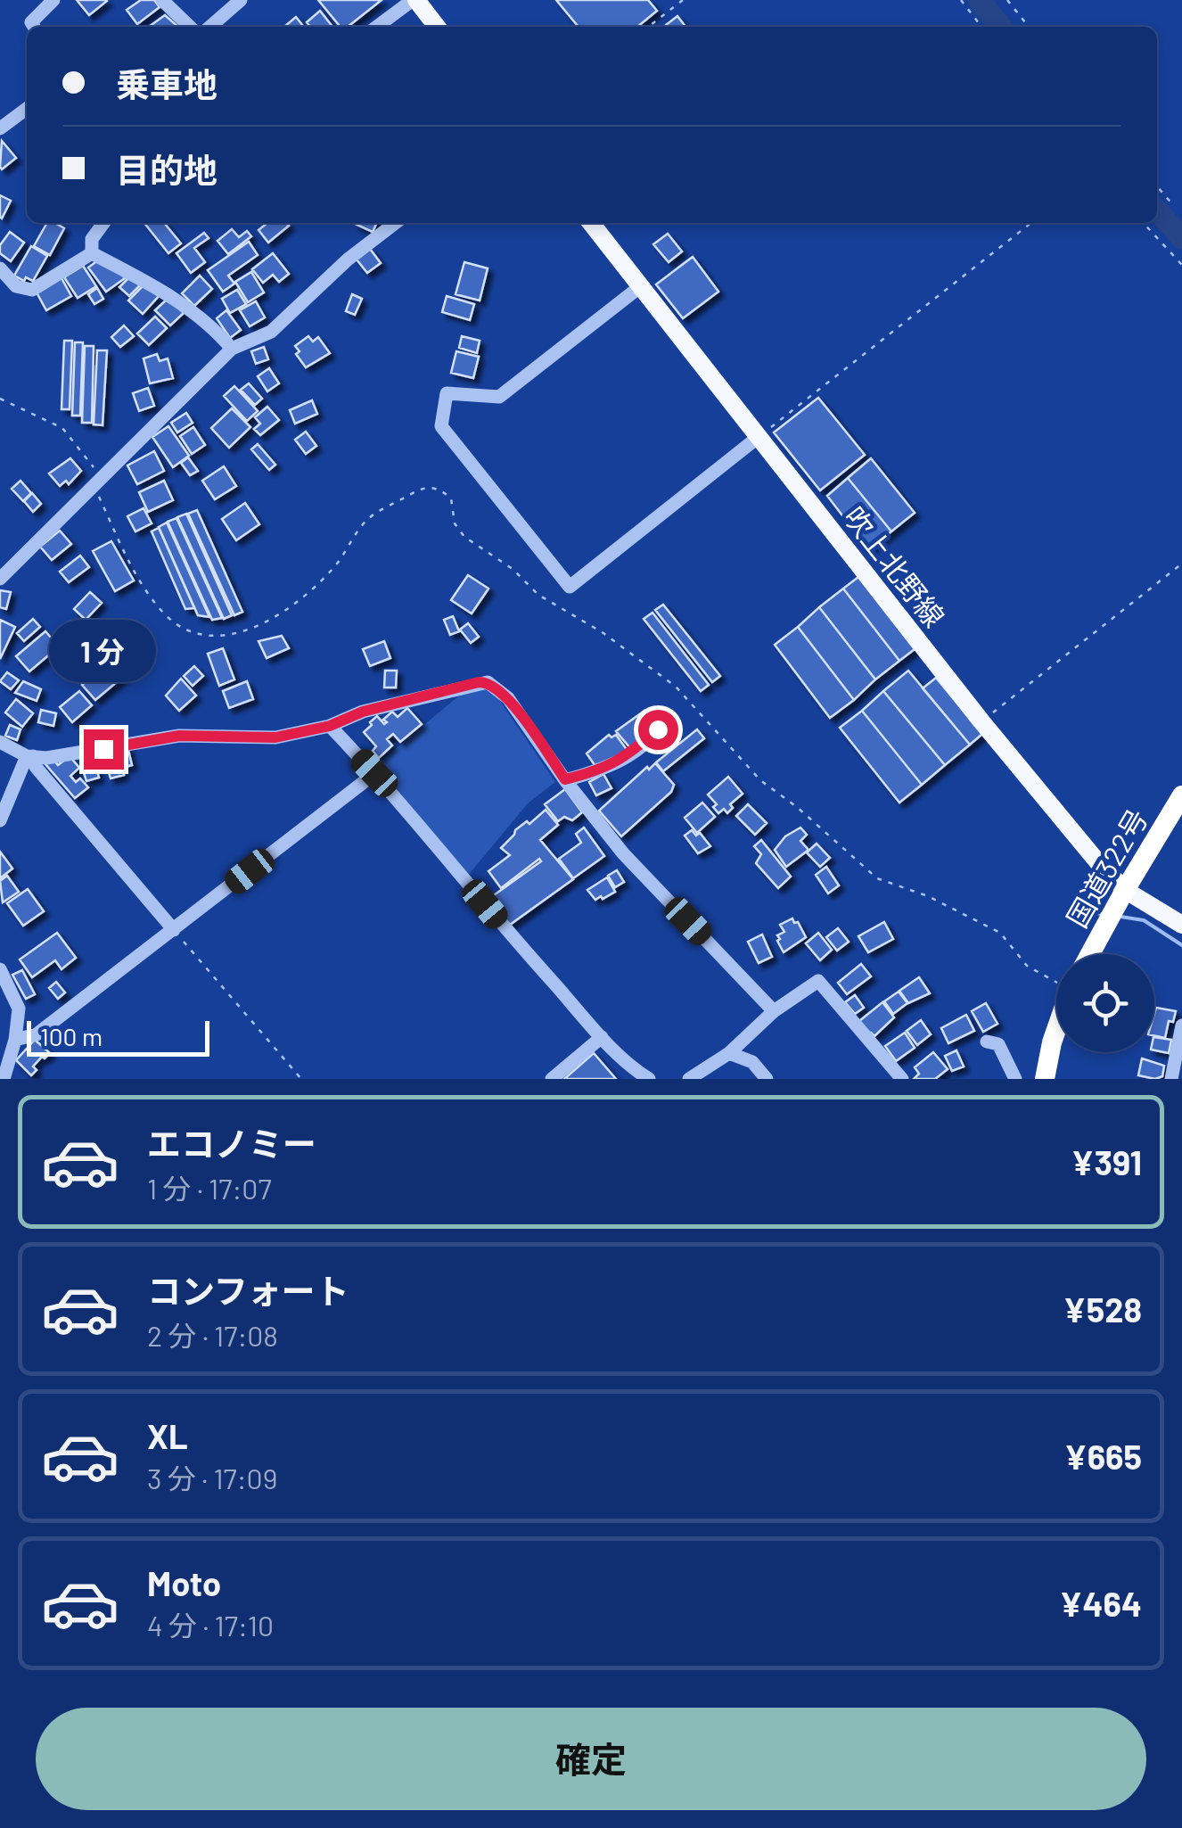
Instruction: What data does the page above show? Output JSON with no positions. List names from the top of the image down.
{
  "streets": {
    "highway": ["国道322号"],
    "main road": ["吹上北野線"]
  },
  "crossings": [
    ["吹上北野線", "国道322号"]
  ],
  "scale_bar": "100 m",
  "page": {
    "banner": ["乗車地", "目的地"],
    "bubble": "1 分",
    "scale": "100 m",
    "list": [
      {
        "name": "エコノミー",
        "note": "1 分 · 17:07",
        "value": "¥391"
      },
      {
        "name": "コンフォート",
        "note": "2 分 · 17:08",
        "value": "¥528"
      },
      {
        "name": "XL",
        "note": "3 分 · 17:09",
        "value": "¥665"
      },
      {
        "name": "Moto",
        "note": "4 分 · 17:10",
        "value": "¥464"
      }
    ],
    "buttons": "確定"
  }
}
